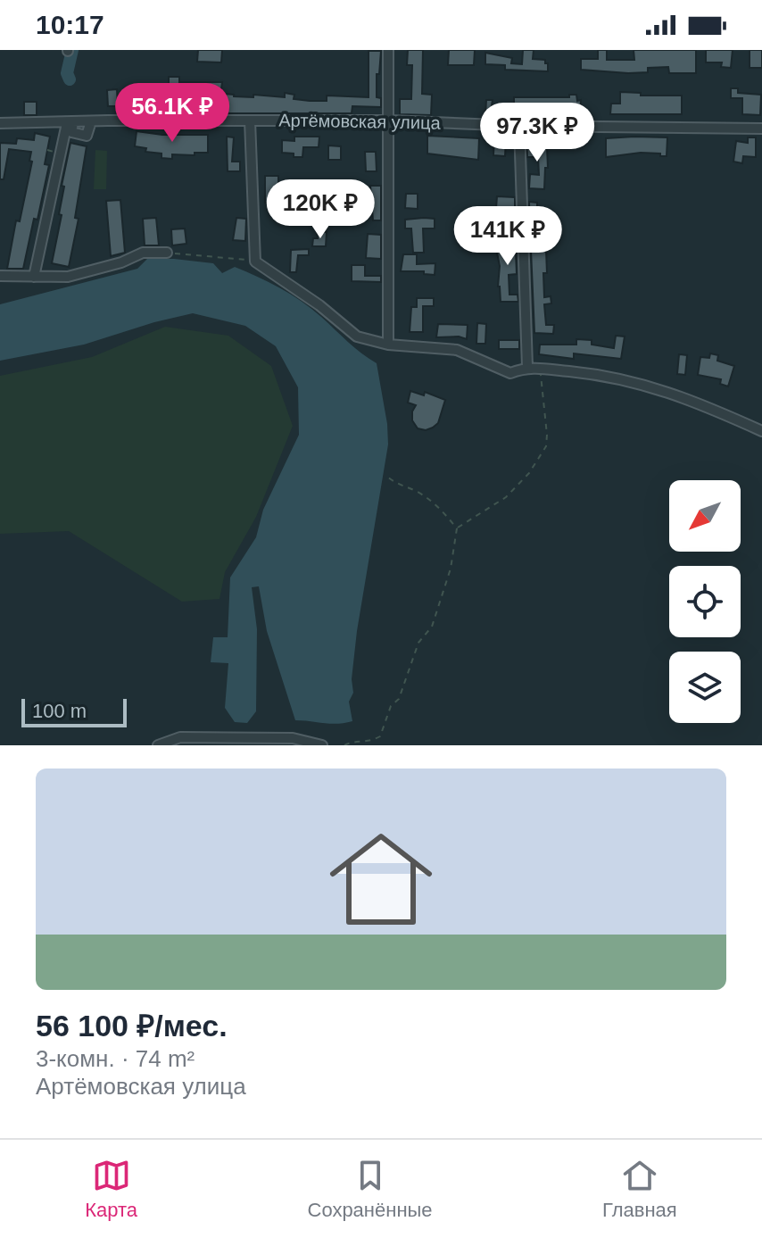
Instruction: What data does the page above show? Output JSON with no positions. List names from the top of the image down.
{
  "streets": {
    "street": ["Артёмовская улица"]
  },
  "scale_bar": "100 m",
  "north": "bottom left",
  "page": {
    "status": "10:17",
    "price": [
      "56.1K ₽",
      "97.3K ₽",
      "120K ₽",
      "141K ₽"
    ],
    "scale": "100 m",
    "list": [
      {
        "name": "56 100 ₽/мес.",
        "note": "3-комн. · 74 m² · Артёмовская улица"
      }
    ],
    "tabs": ["Карта", "Сохранённые", "Главная"]
  }
}
